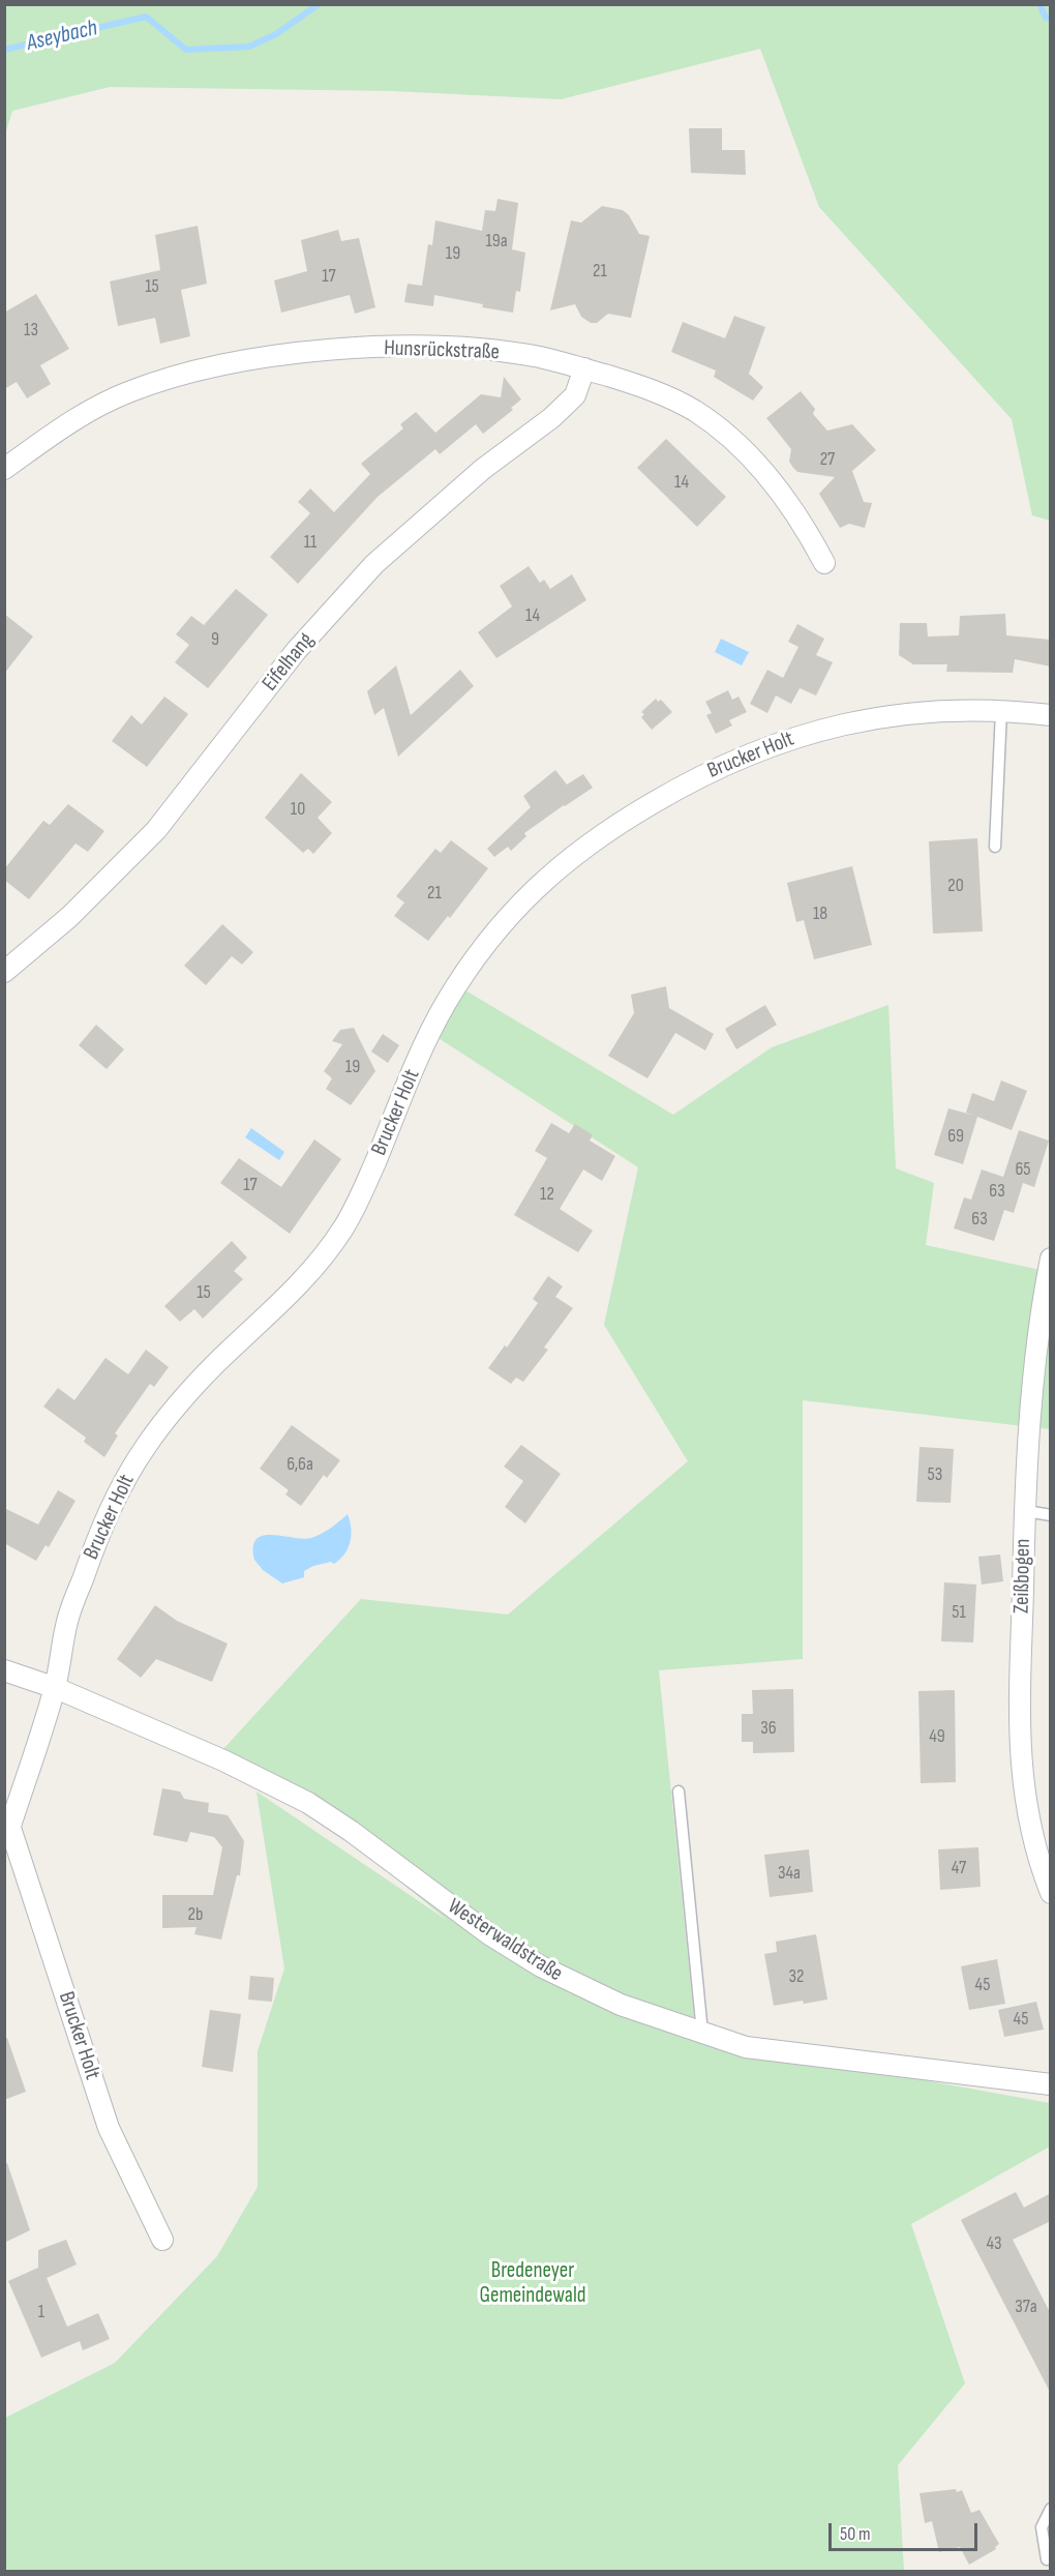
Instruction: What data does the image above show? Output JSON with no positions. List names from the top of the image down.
{
  "streets": {
    "street": [
      "Hunsrückstraße",
      "Eifelhang",
      "Brucker Holt",
      "Zeißbogen",
      "Westerwaldstraße"
    ]
  },
  "crossings": [
    ["Hunsrückstraße", "Eifelhang"],
    ["Brucker Holt", "Westerwaldstraße"]
  ],
  "water": ["Aseybach"],
  "parks": ["Bredeneyer Gemeindewald"],
  "house_numbers": [
    "19a",
    "19",
    "21",
    "17",
    "15",
    "13",
    "27",
    "14",
    "11",
    "14",
    "9",
    "10",
    "20",
    "21",
    "18",
    "19",
    "69",
    "65",
    "17",
    "63",
    "12",
    "63",
    "15",
    "6,6a",
    "53",
    "51",
    "36",
    "49",
    "47",
    "34a",
    "2b",
    "32",
    "45",
    "45",
    "43",
    "37a",
    "1"
  ],
  "scale_bar": "50 m"
}
